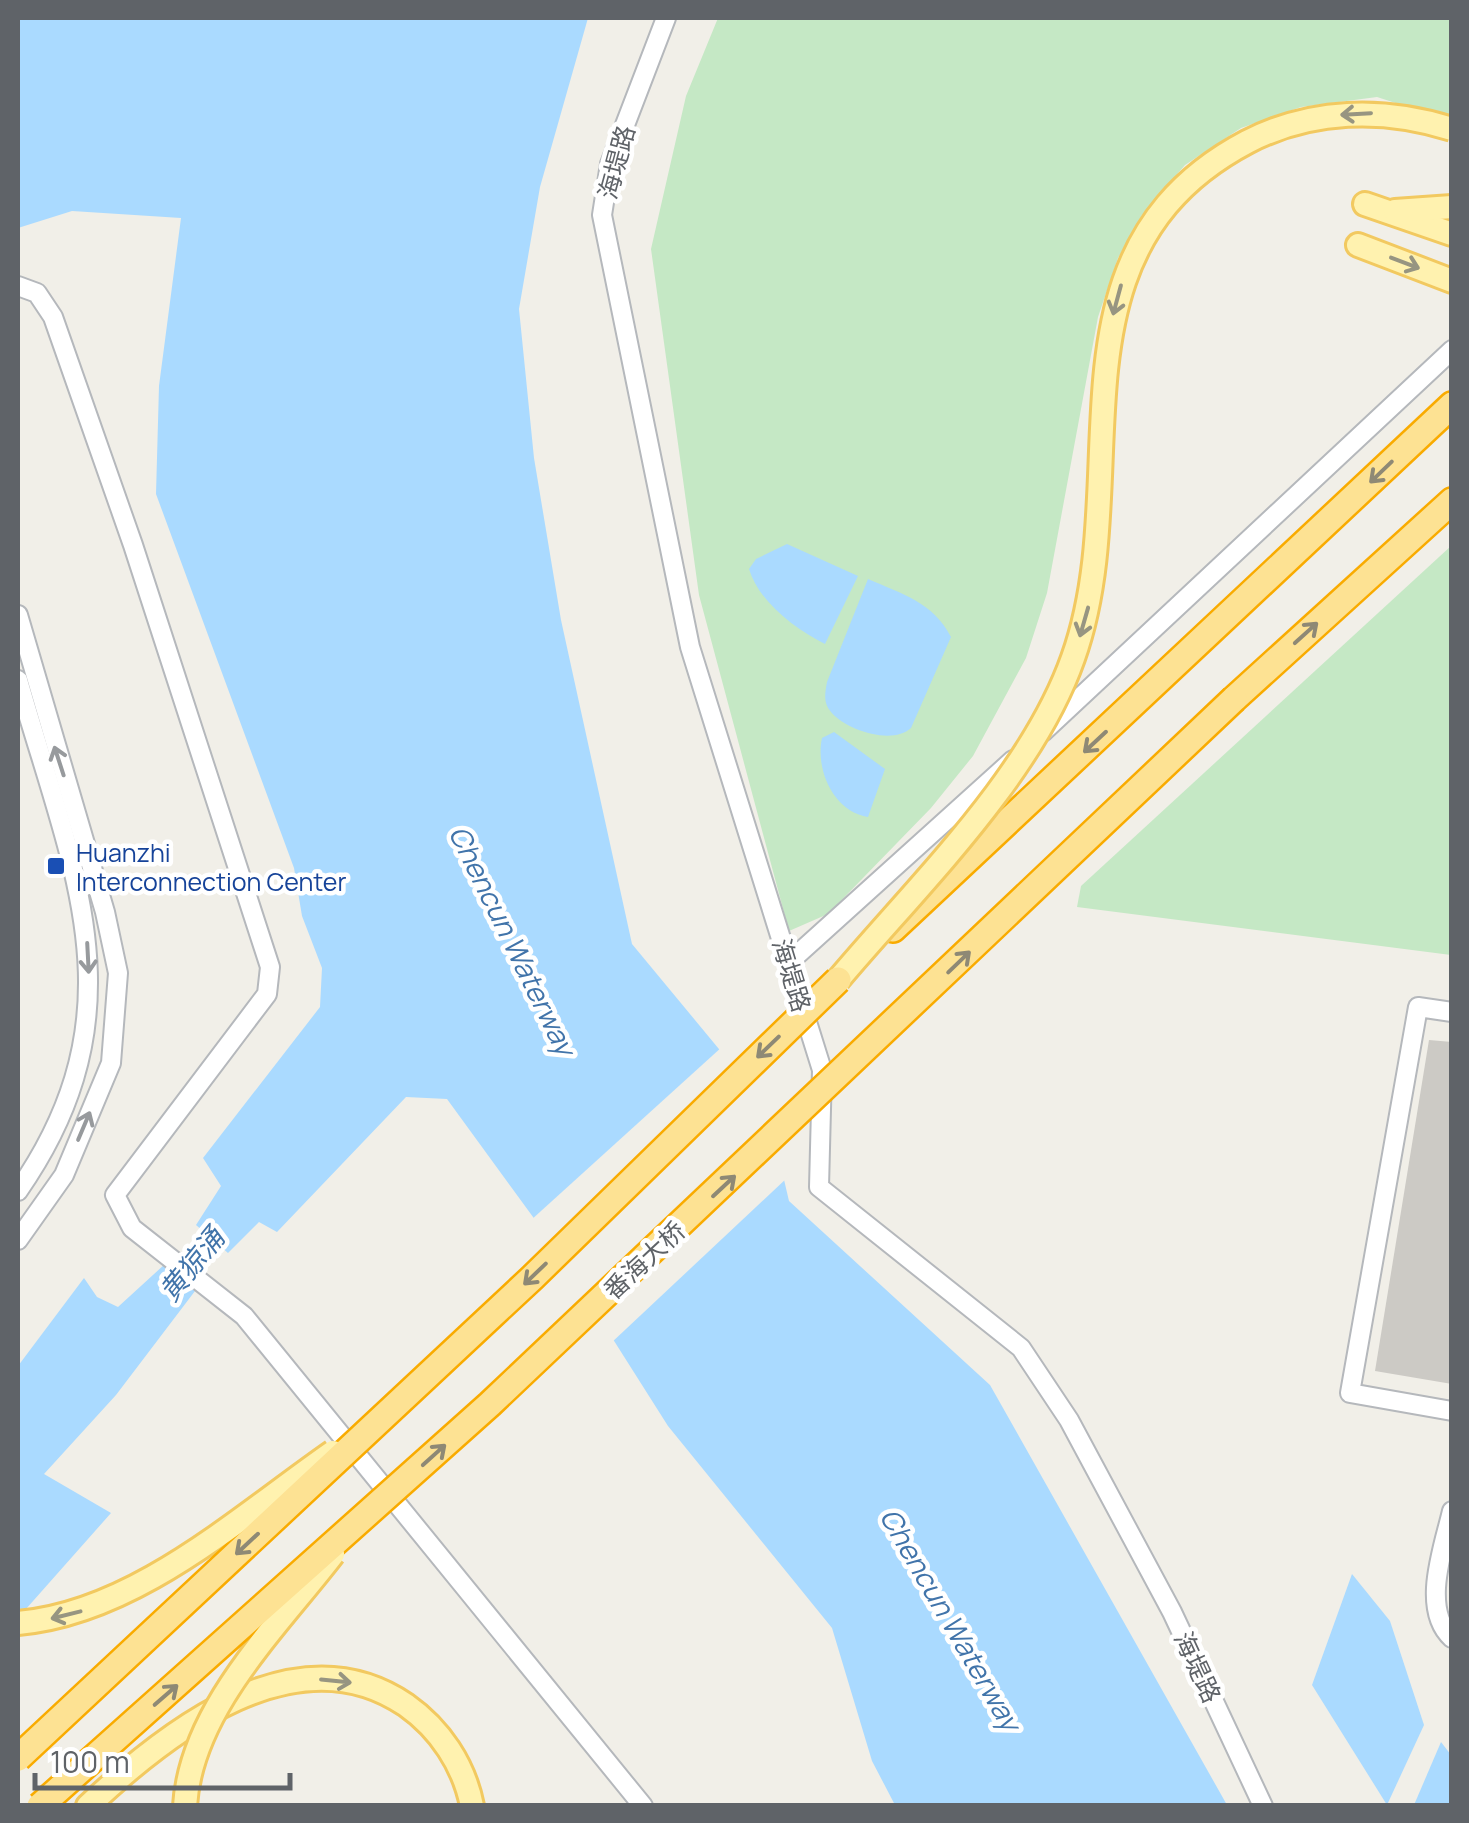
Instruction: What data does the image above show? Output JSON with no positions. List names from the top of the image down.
{
  "streets": {
    "highway": ["番海大桥"],
    "street": ["海堤路"]
  },
  "water": ["Chencun Waterway", "黄猄涌"],
  "places": {
    "transit": ["Huanzhi Interconnection Center"]
  },
  "scale_bar": "100 m"
}
